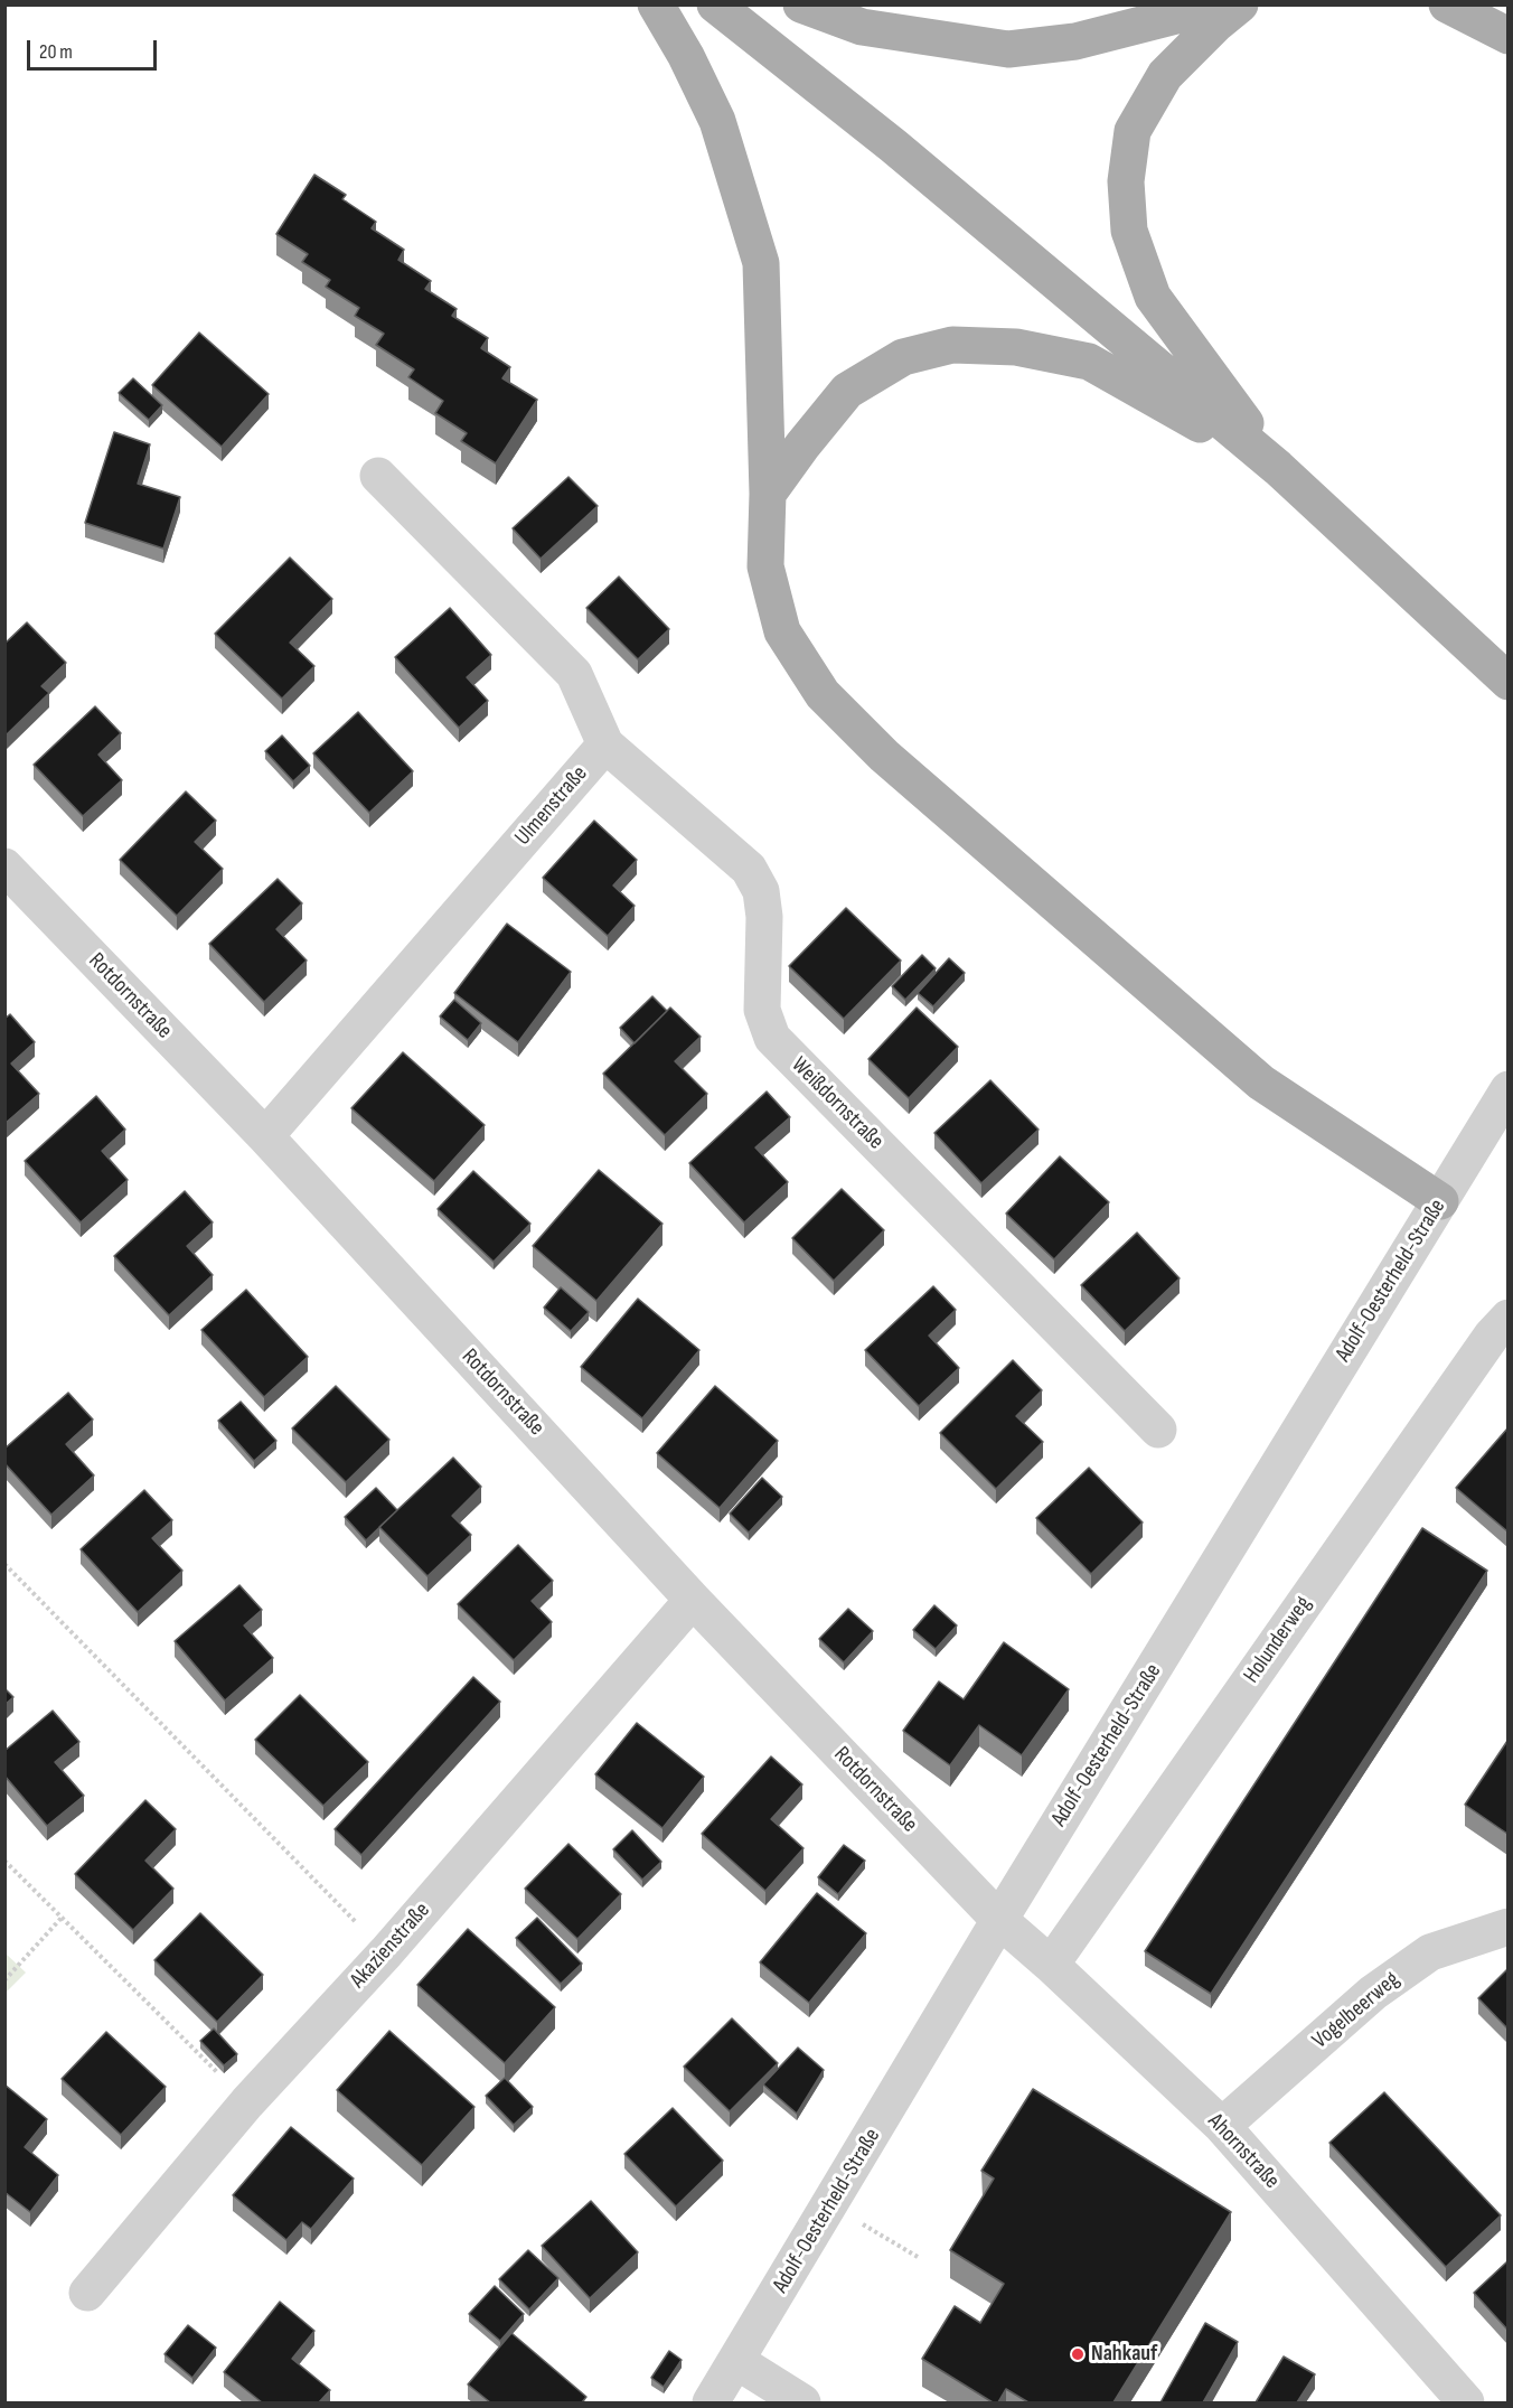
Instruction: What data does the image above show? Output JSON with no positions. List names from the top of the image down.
{
  "streets": {
    "street": [
      "Ulmenstraße",
      "Rotdornstraße",
      "Weißdornstraße",
      "Adolf-Oesterheld-Straße",
      "Holunderweg",
      "Akazienstraße",
      "Vogelbeerweg",
      "Ahornstraße"
    ]
  },
  "crossings": [
    ["Ulmenstraße", "Rotdornstraße"],
    ["Ulmenstraße", "Weißdornstraße"],
    ["Rotdornstraße", "Adolf-Oesterheld-Straße"],
    ["Rotdornstraße", "Akazienstraße"],
    ["Rotdornstraße", "Ahornstraße"],
    ["Adolf-Oesterheld-Straße", "Ahornstraße"],
    ["Holunderweg", "Ahornstraße"],
    ["Vogelbeerweg", "Ahornstraße"]
  ],
  "places": ["Nahkauf"],
  "scale_bar": "20 m"
}
